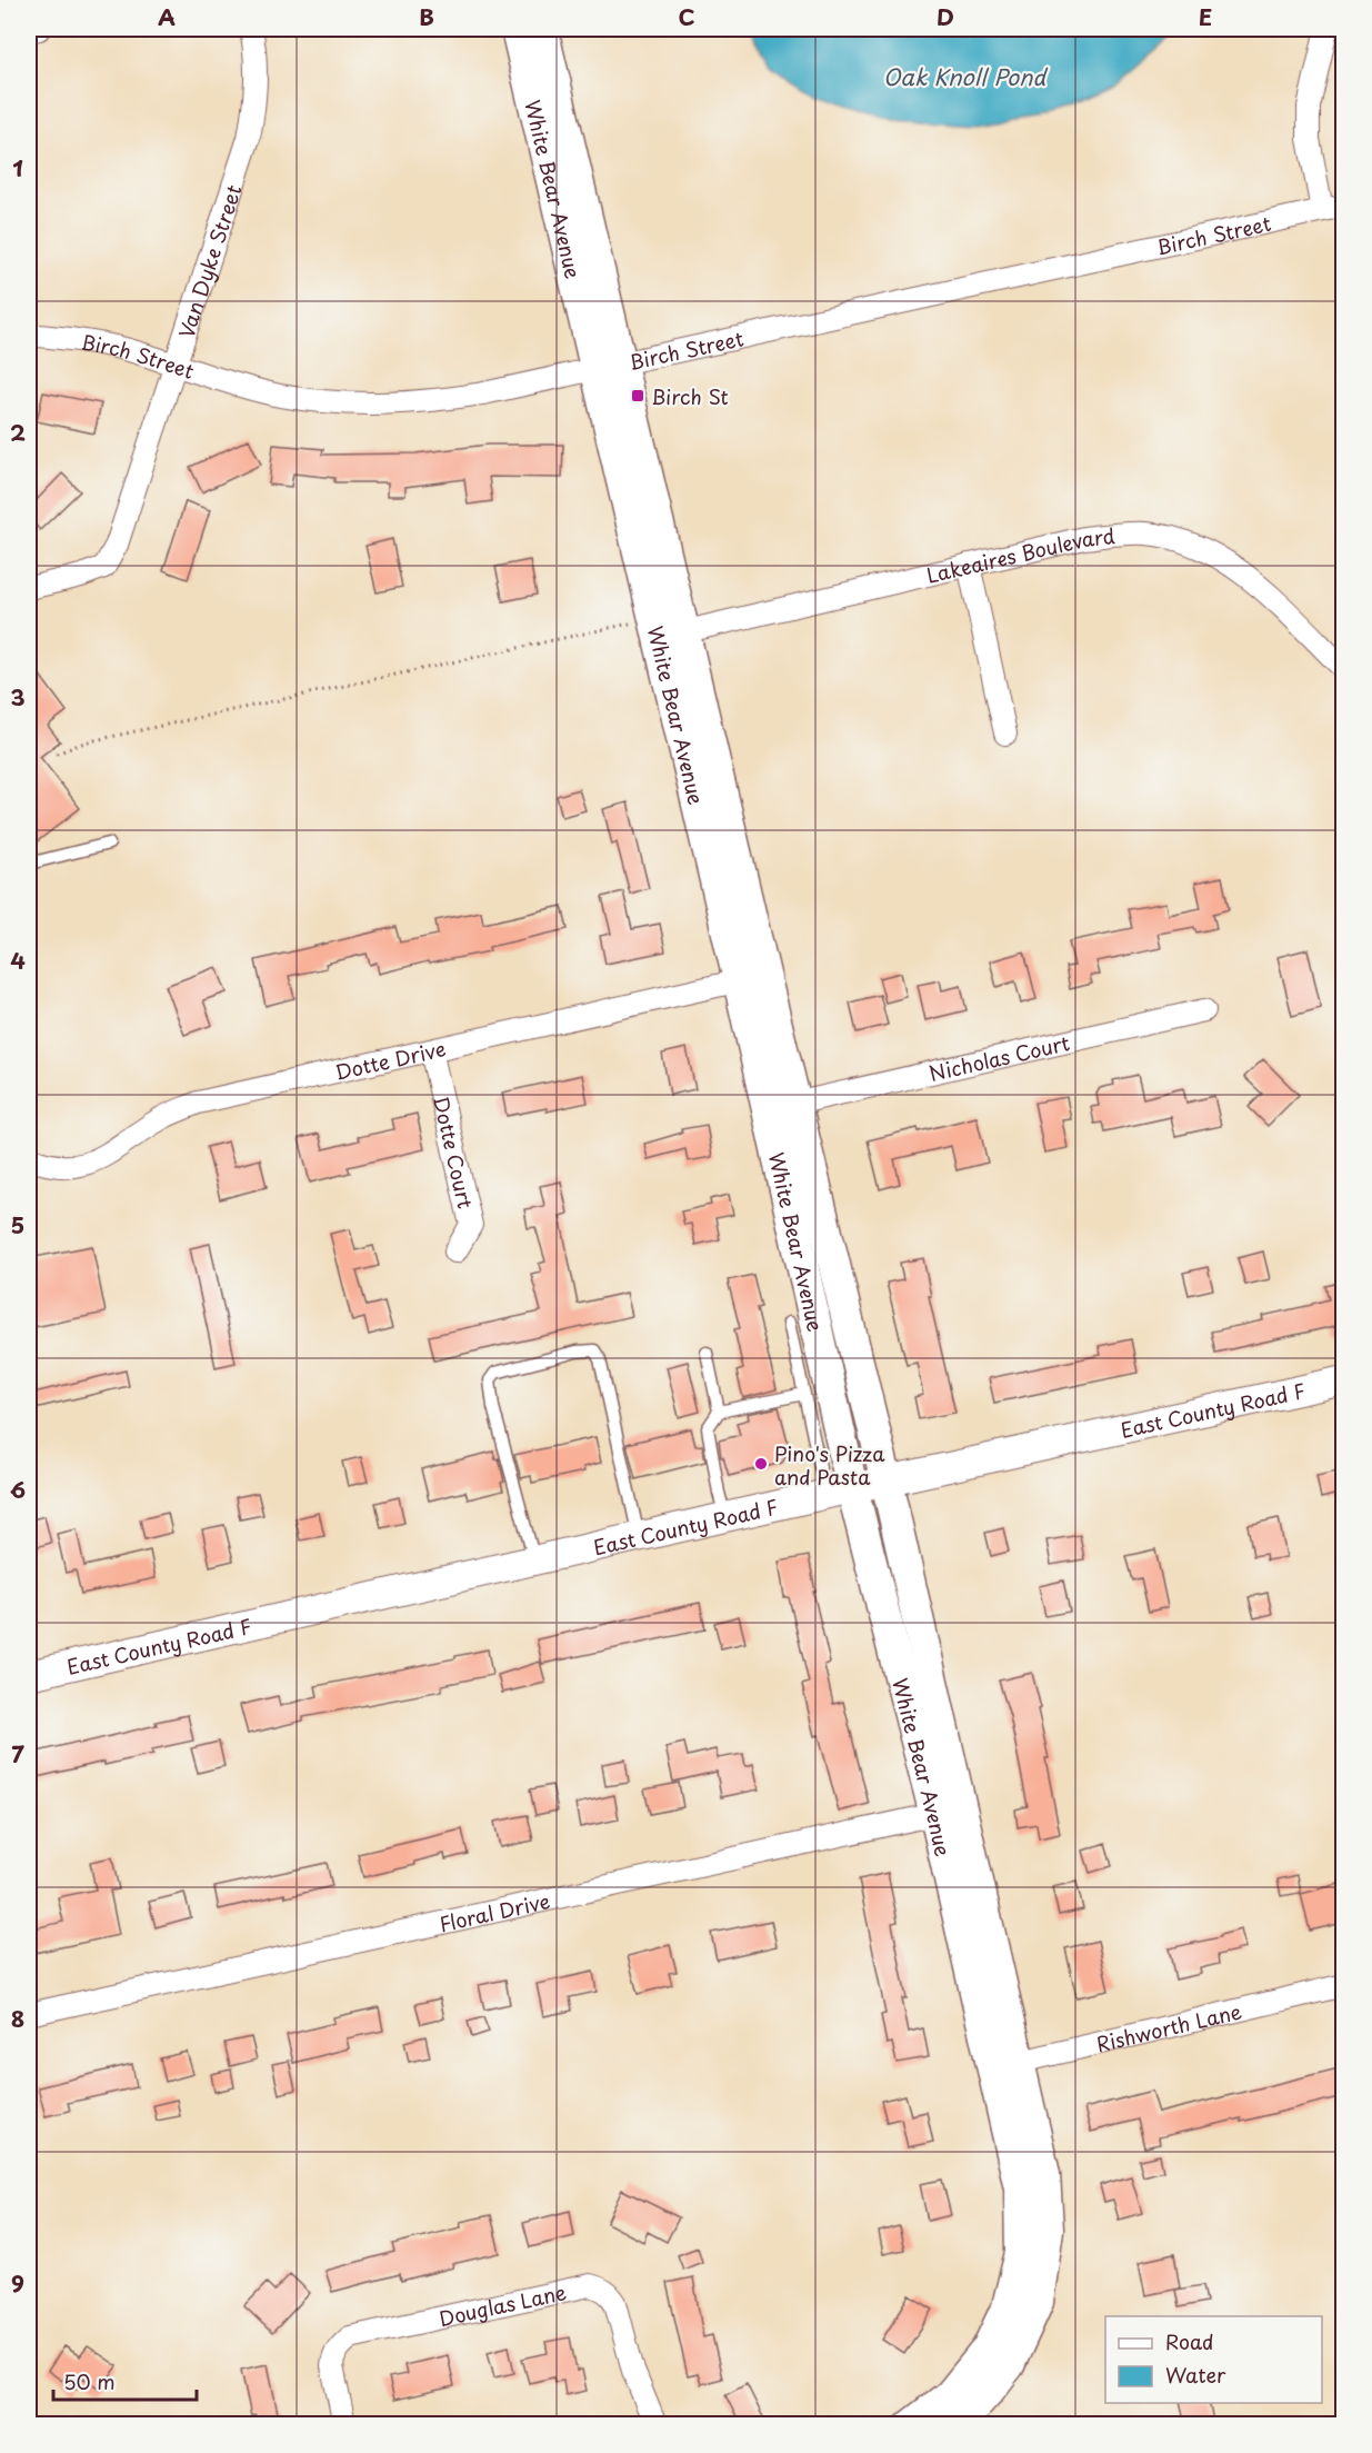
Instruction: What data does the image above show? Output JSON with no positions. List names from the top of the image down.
{
  "streets": {
    "main road": ["White Bear Avenue"],
    "street": [
      "Birch Street",
      "Van Dyke Street",
      "Lakeaires Boulevard",
      "Nicholas Court",
      "Dotte Drive",
      "Dotte Court",
      "East County Road F",
      "Floral Drive",
      "Rishworth Lane",
      "Douglas Lane"
    ]
  },
  "crossings": [
    ["White Bear Avenue", "Birch Street"],
    ["White Bear Avenue", "Lakeaires Boulevard"],
    ["White Bear Avenue", "Nicholas Court"],
    ["White Bear Avenue", "Dotte Drive"],
    ["White Bear Avenue", "East County Road F"],
    ["White Bear Avenue", "Floral Drive"],
    ["White Bear Avenue", "Rishworth Lane"],
    ["Birch Street", "Van Dyke Street"],
    ["Dotte Drive", "Dotte Court"]
  ],
  "water": ["Oak Knoll Pond"],
  "places": {
    "transit": ["Birch St"],
    "other": ["Pino's Pizza and Pasta"]
  },
  "legend": ["Road", "Water"],
  "scale_bar": "50 m",
  "grid": {
    "columns": [
      "A",
      "B",
      "C",
      "D",
      "E"
    ],
    "rows": [
      "1",
      "2",
      "3",
      "4",
      "5",
      "6",
      "7",
      "8",
      "9"
    ]
  }
}
